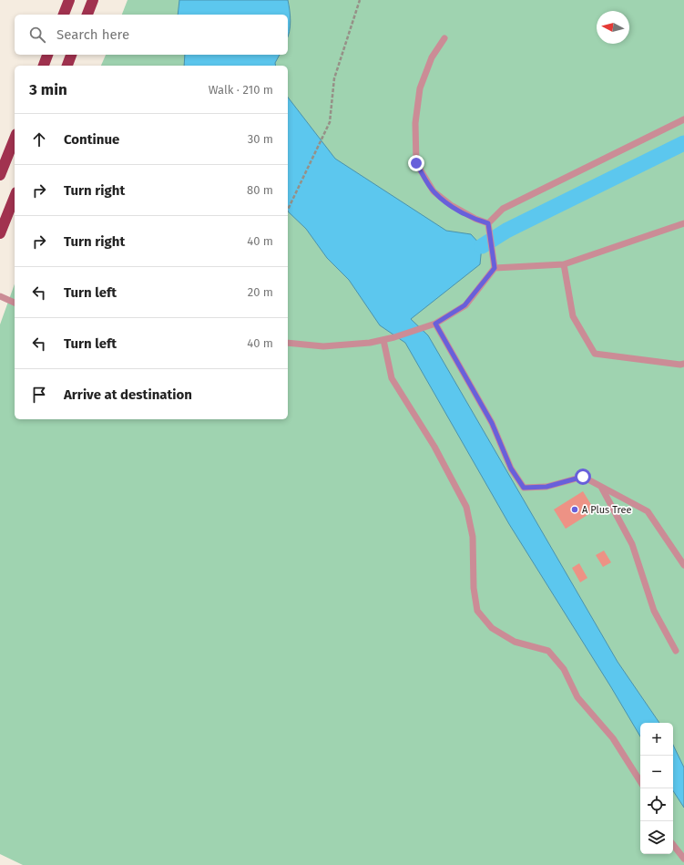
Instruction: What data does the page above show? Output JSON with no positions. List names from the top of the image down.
{
  "places": ["A Plus Tree"],
  "north": "left",
  "page": {
    "search": "Search here",
    "heading": ["3 min", "Walk · 210 m"],
    "list": [
      ["Continue", "30 m"],
      ["Turn right", "80 m"],
      ["Turn right", "40 m"],
      ["Turn left", "20 m"],
      ["Turn left", "40 m"],
      "Arrive at destination"
    ],
    "map_buttons": ["+", "−"]
  }
}
